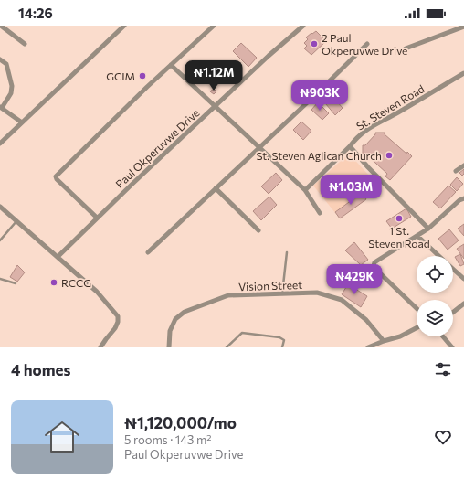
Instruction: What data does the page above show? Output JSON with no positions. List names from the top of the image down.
{
  "streets": {
    "street": ["St. Steven Road", "Paul Okperuvwe Drive", "Vision Street"]
  },
  "places": [
    "2 Paul Okperuvwe Drive",
    "GCIM",
    "St. Steven Aglican Church",
    "1 St. Steven Road",
    "RCCG"
  ],
  "page": {
    "status": "14:26",
    "price": [
      "₦1.12M",
      "₦903K",
      "₦1.03M",
      "₦429K"
    ],
    "heading": "4 homes",
    "list": [
      {
        "name": "₦1,120,000/mo",
        "note": "5 rooms · 143 m² · Paul Okperuvwe Drive"
      }
    ]
  }
}
